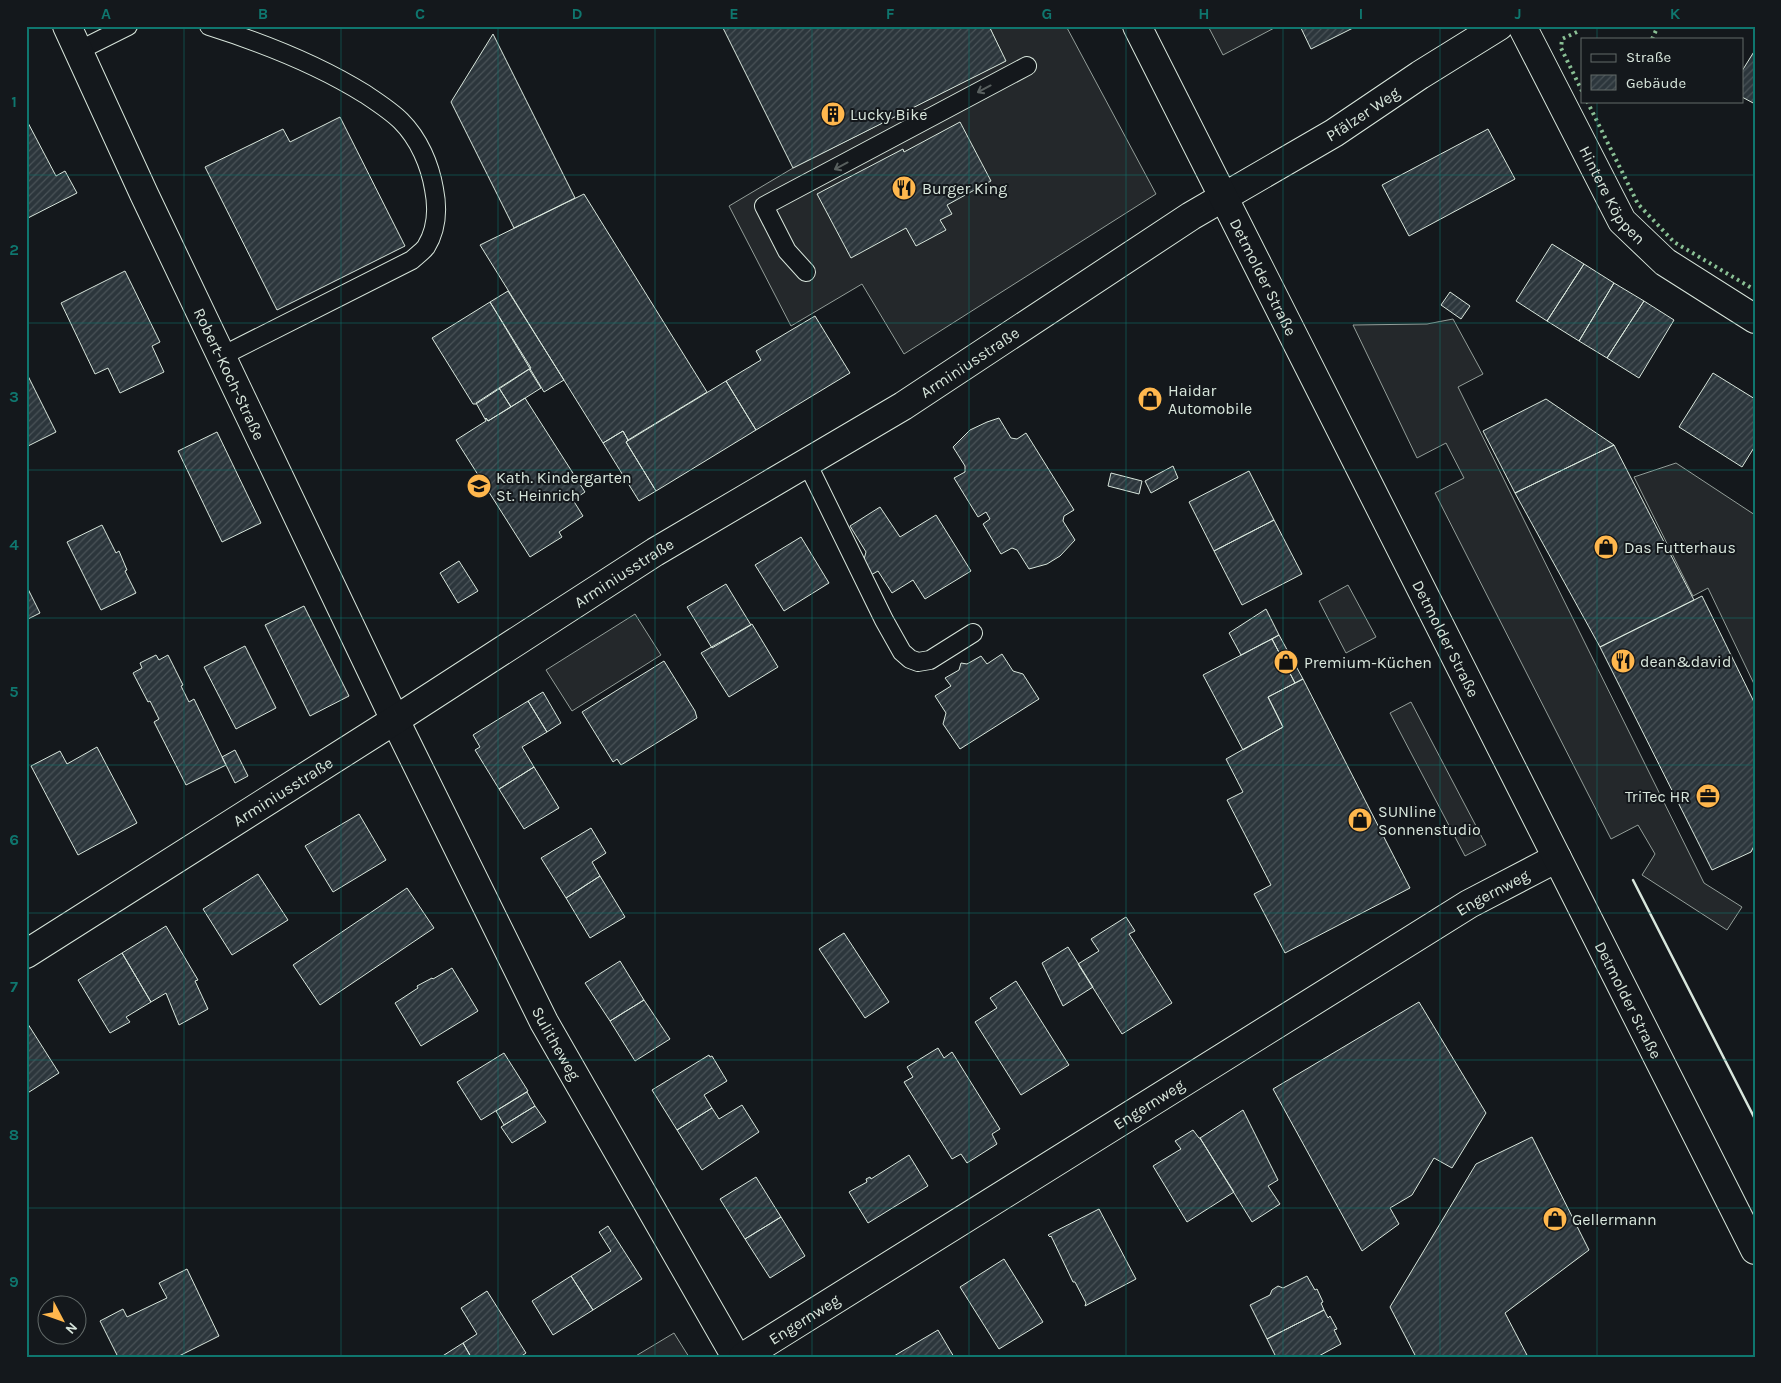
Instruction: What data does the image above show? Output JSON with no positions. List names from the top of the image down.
{
  "streets": {
    "street": [
      "Pfälzer Weg",
      "Hintere Köppen",
      "Detmolder Straße",
      "Arminiusstraße",
      "Robert-Koch-Straße",
      "Engernweg",
      "Sulitheweg"
    ]
  },
  "crossings": [
    ["Pfälzer Weg", "Detmolder Straße"],
    ["Pfälzer Weg", "Arminiusstraße"],
    ["Detmolder Straße", "Arminiusstraße"],
    ["Detmolder Straße", "Engernweg"],
    ["Arminiusstraße", "Robert-Koch-Straße"],
    ["Arminiusstraße", "Sulitheweg"],
    ["Robert-Koch-Straße", "Sulitheweg"]
  ],
  "places": {
    "building": ["Lucky Bike"],
    "restaurant": ["Burger King", "dean&david"],
    "shop": [
      "Haidar Automobile",
      "Das Futterhaus",
      "Premium-Küchen",
      "SUNline Sonnenstudio",
      "Gellermann"
    ],
    "school or university": ["Kath. Kindergarten St. Heinrich"],
    "office": ["TriTec HR"]
  },
  "legend": ["Straße", "Gebäude"],
  "north": "bottom right",
  "grid": {
    "columns": [
      "A",
      "B",
      "C",
      "D",
      "E",
      "F",
      "G",
      "H",
      "I",
      "J",
      "K"
    ],
    "rows": [
      "1",
      "2",
      "3",
      "4",
      "5",
      "6",
      "7",
      "8",
      "9"
    ]
  }
}
